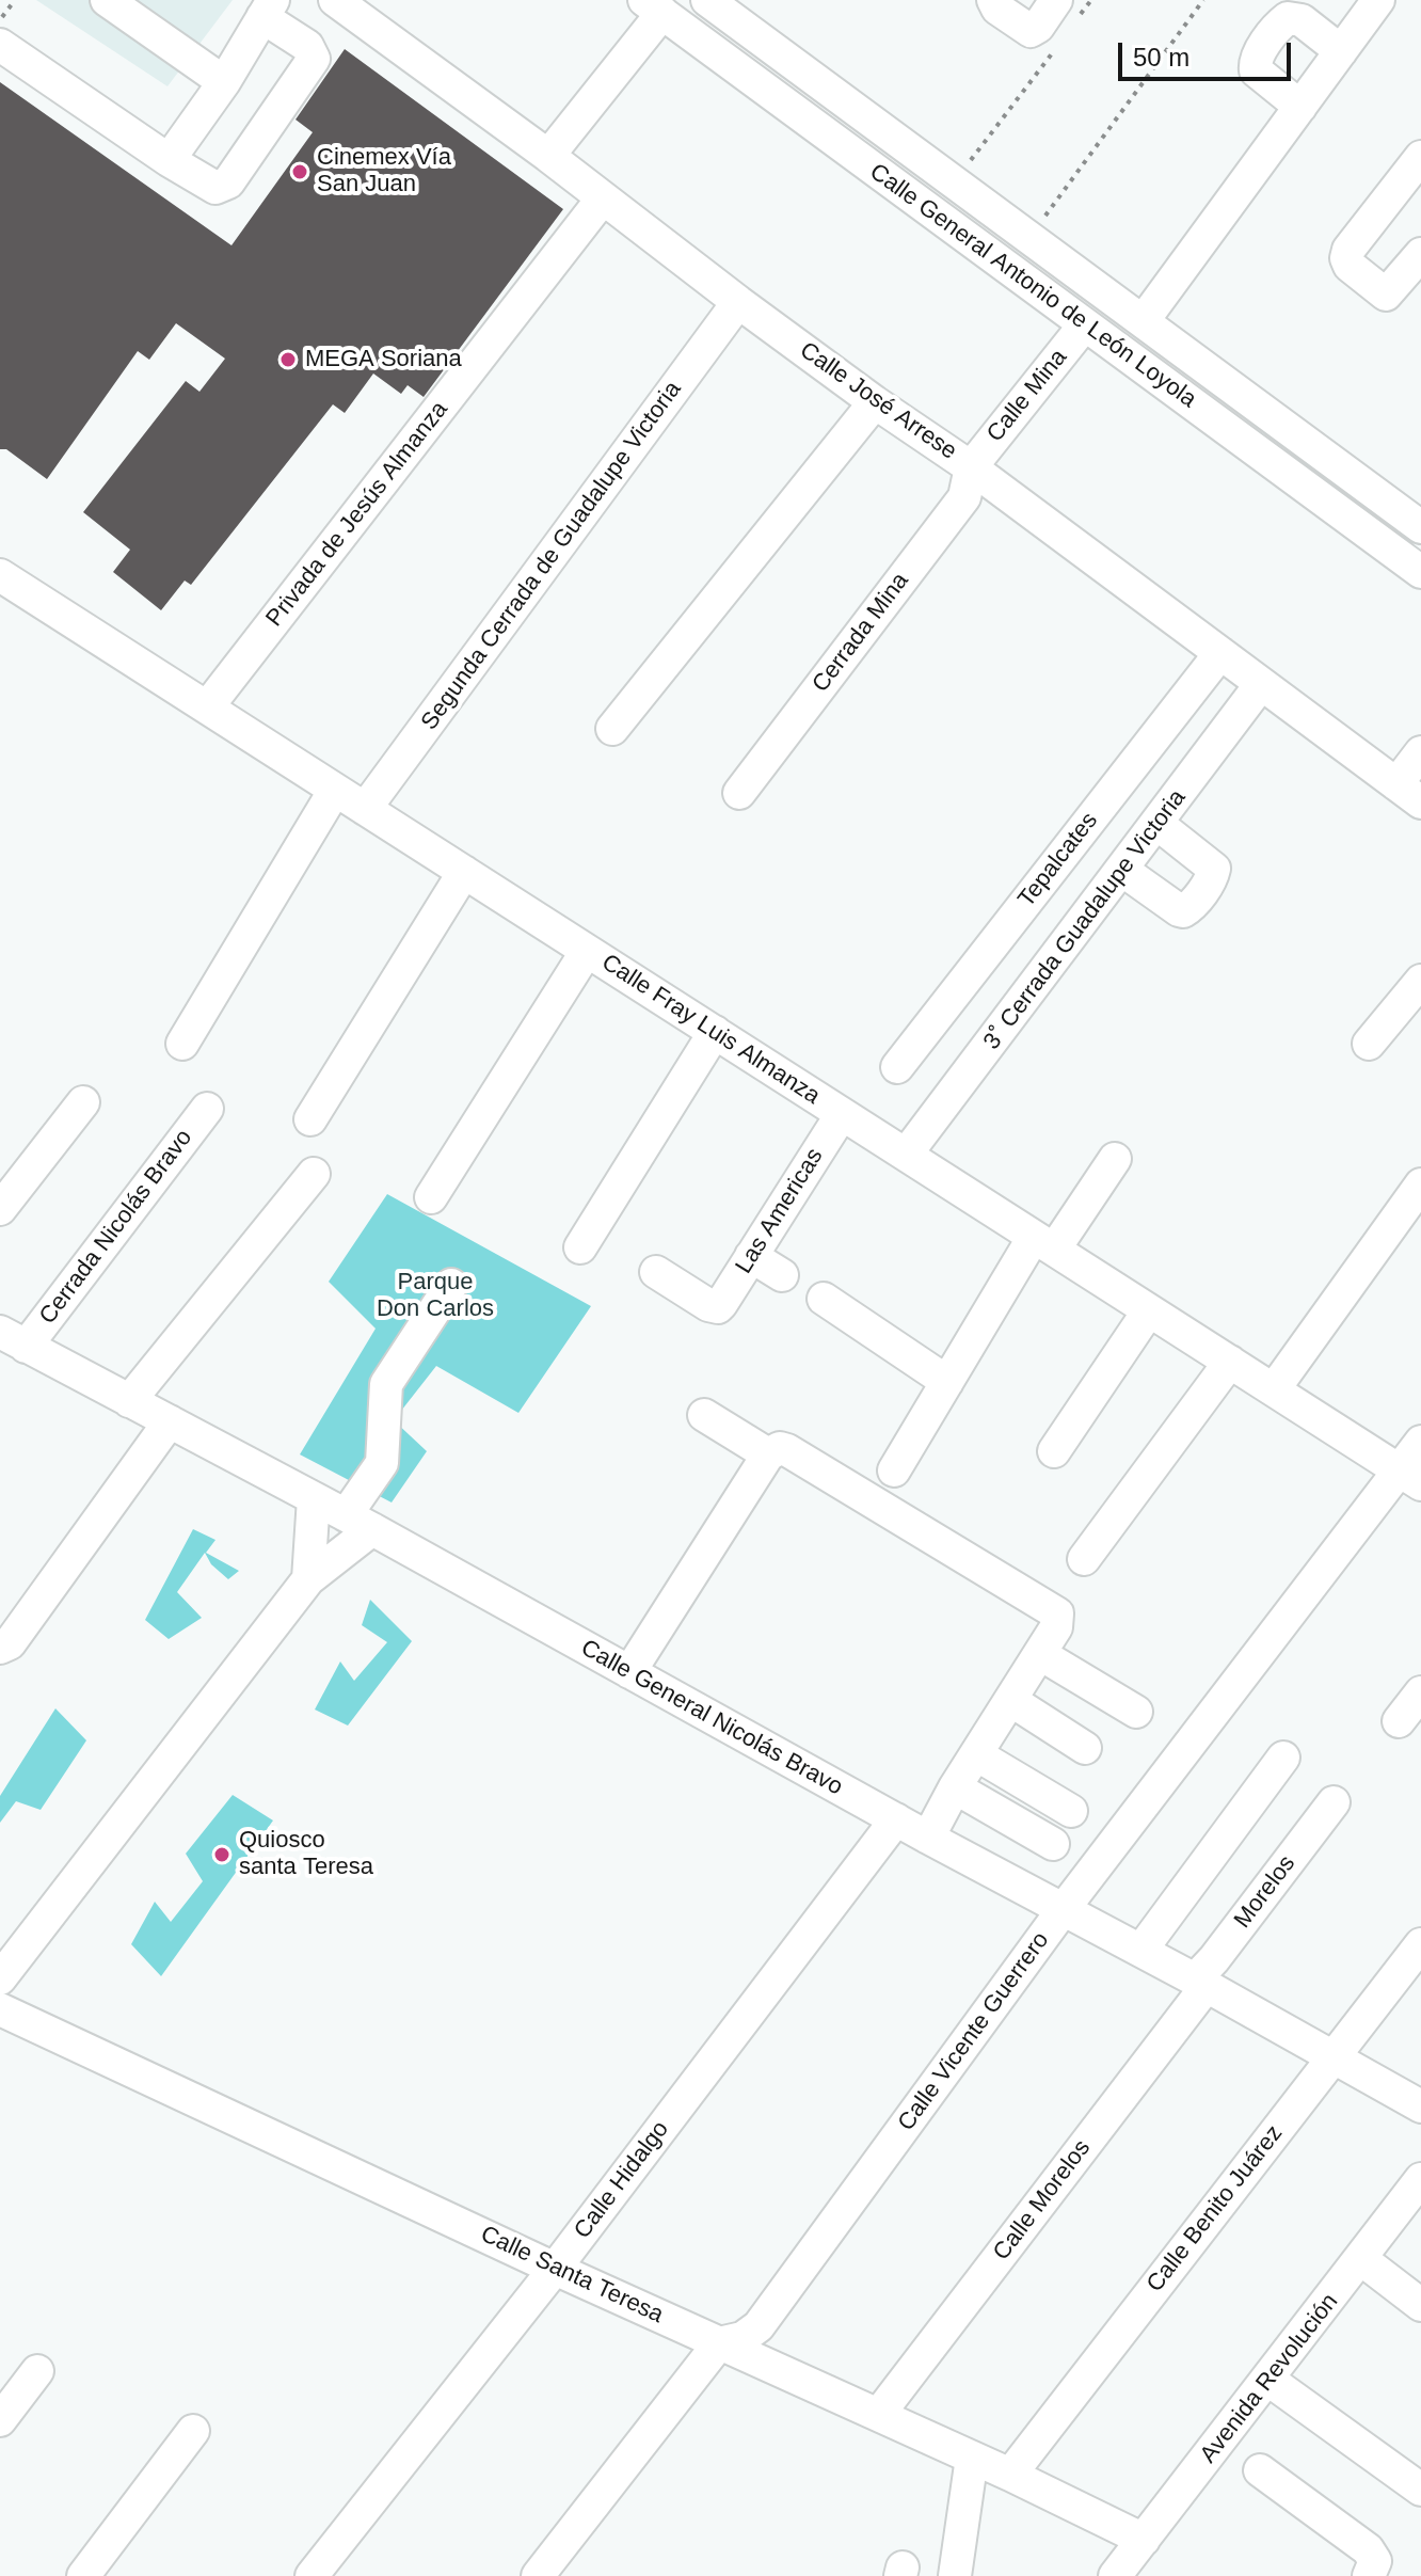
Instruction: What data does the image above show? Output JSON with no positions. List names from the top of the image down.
{
  "streets": {
    "street": [
      "Calle General Antonio de León Loyola",
      "Calle Mina",
      "Calle José Arrese",
      "Privada de Jesús Almanza",
      "Segunda Cerrada de Guadalupe Victoria",
      "Cerrada Mina",
      "Tepalcates",
      "3˚ Cerrada Guadalupe Victoria",
      "Calle Fray Luis Almanza",
      "Las Americas",
      "Cerrada Nicolás Bravo",
      "Calle General Nicolás Bravo",
      "Morelos",
      "Calle Vicente Guerrero",
      "Calle Hidalgo",
      "Calle Morelos",
      "Calle Benito Juárez",
      "Calle Santa Teresa",
      "Avenida Revolución"
    ]
  },
  "crossings": [
    ["Calle General Antonio de León Loyola", "Calle Mina"],
    ["Calle Mina", "Calle José Arrese"],
    ["Calle Mina", "Cerrada Mina"],
    ["Calle José Arrese", "Privada de Jesús Almanza"],
    ["Calle José Arrese", "Segunda Cerrada de Guadalupe Victoria"],
    ["Calle José Arrese", "Cerrada Mina"],
    ["Calle José Arrese", "Tepalcates"],
    ["Calle José Arrese", "3˚ Cerrada Guadalupe Victoria"],
    ["Privada de Jesús Almanza", "Calle Fray Luis Almanza"],
    ["Segunda Cerrada de Guadalupe Victoria", "Calle Fray Luis Almanza"],
    ["3˚ Cerrada Guadalupe Victoria", "Calle Fray Luis Almanza"],
    ["Calle Fray Luis Almanza", "Las Americas"],
    ["Calle Fray Luis Almanza", "Calle Vicente Guerrero"],
    ["Cerrada Nicolás Bravo", "Calle General Nicolás Bravo"],
    ["Calle General Nicolás Bravo", "Morelos"],
    ["Calle General Nicolás Bravo", "Calle Vicente Guerrero"],
    ["Calle General Nicolás Bravo", "Calle Hidalgo"],
    ["Calle General Nicolás Bravo", "Calle Morelos"],
    ["Calle General Nicolás Bravo", "Calle Benito Juárez"],
    ["Morelos", "Calle Morelos"],
    ["Calle Vicente Guerrero", "Calle Santa Teresa"],
    ["Calle Hidalgo", "Calle Santa Teresa"],
    ["Calle Morelos", "Calle Santa Teresa"],
    ["Calle Benito Juárez", "Calle Santa Teresa"],
    ["Calle Santa Teresa", "Avenida Revolución"]
  ],
  "parks": ["Parque Don Carlos"],
  "places": ["Cinemex Vía San Juan", "MEGA Soriana", "Quiosco santa Teresa"],
  "scale_bar": "50 m"
}
